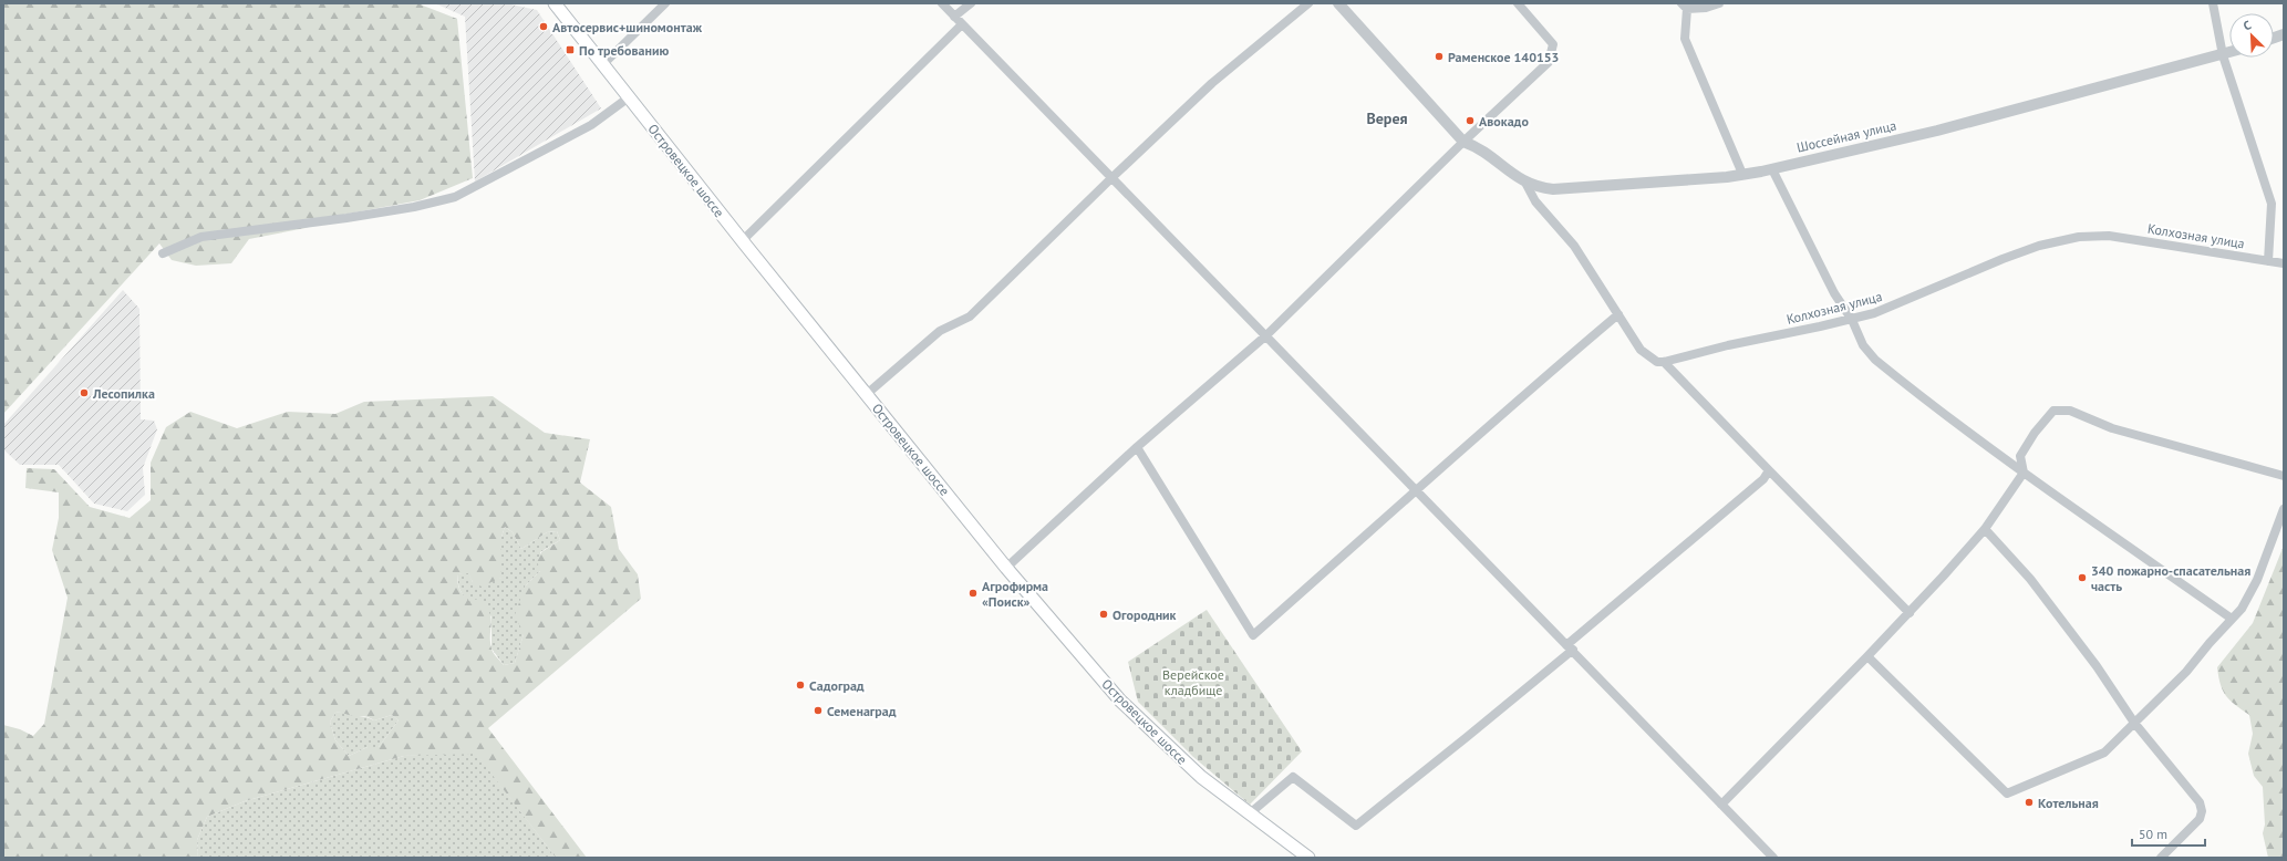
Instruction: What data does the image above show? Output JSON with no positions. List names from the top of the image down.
{
  "streets": {
    "main road": ["Островецкое шоссе"],
    "street": ["Шоссейная улица", "Колхозная улица"]
  },
  "districts": ["Верея"],
  "parks": ["Верейское кладбище"],
  "places": {
    "other": [
      "Автосервис+шиномонтаж",
      "Раменское 140153",
      "Авокадо",
      "Лесопилка",
      "340 пожарно-спасательная часть",
      "Агрофирма «Поиск»",
      "Огородник",
      "Садоград",
      "Семенаград",
      "Котельная"
    ],
    "transit": ["По требованию"]
  },
  "scale_bar": "50 m",
  "north": "top left"
}
